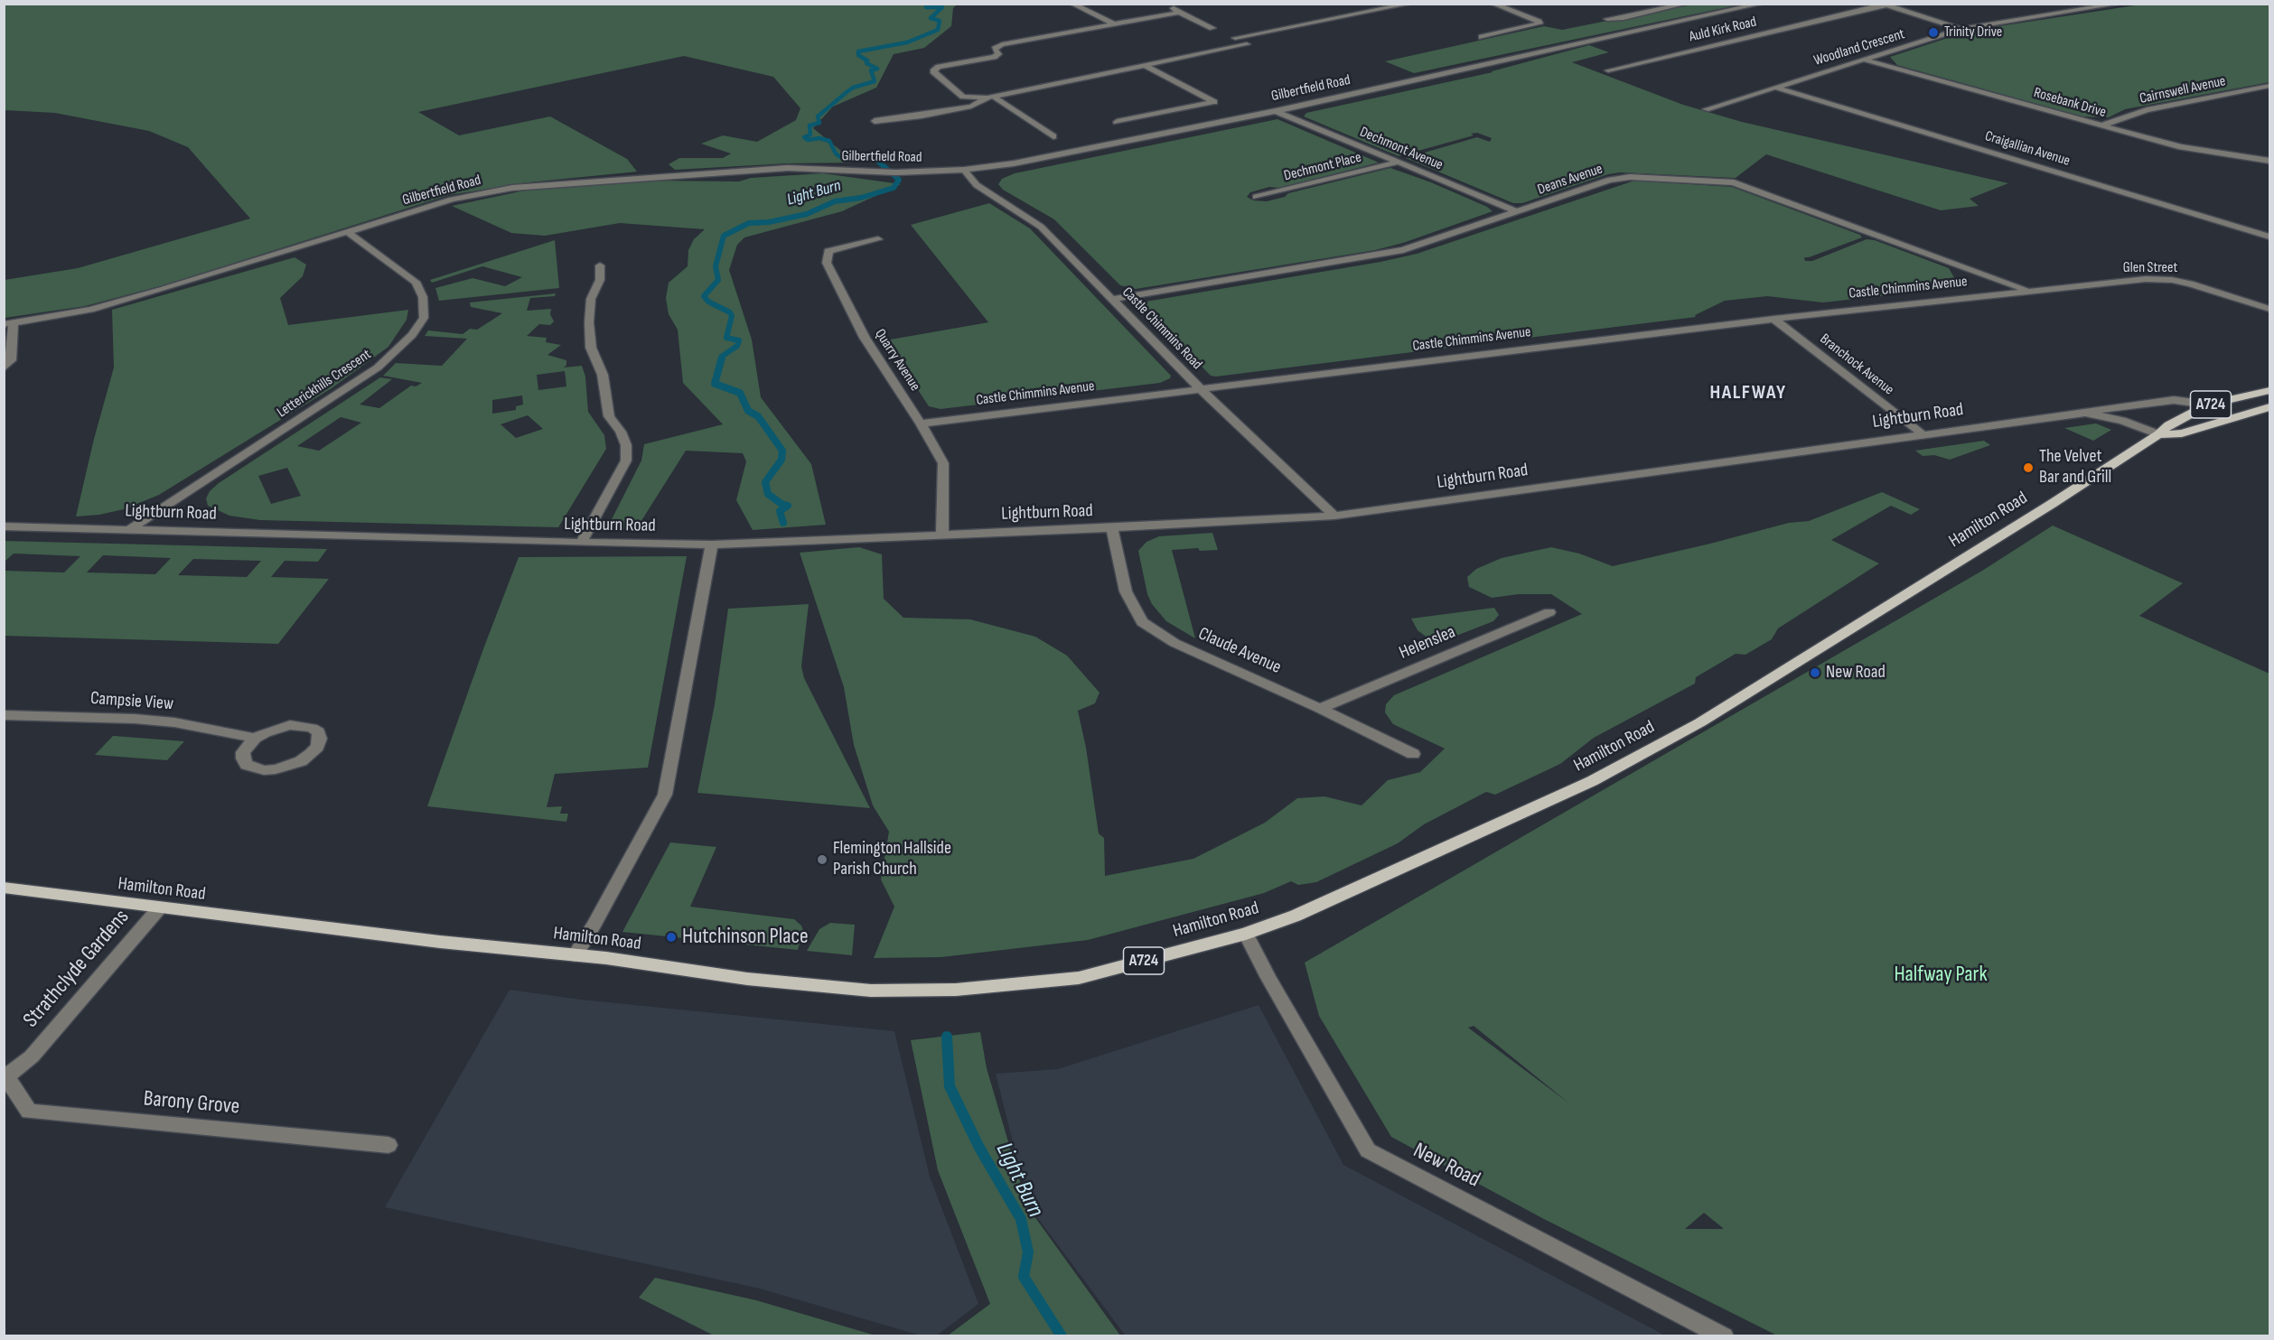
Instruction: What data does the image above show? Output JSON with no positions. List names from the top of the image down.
{
  "streets": {
    "main road": ["A724", "Hamilton Road"],
    "street": [
      "Auld Kirk Road",
      "Woodland Crescent",
      "Gilbertfield Road",
      "Cairnswell Avenue",
      "Rosebank Drive",
      "Dechmont Avenue",
      "Craigallian Avenue",
      "Dechmont Place",
      "Deans Avenue",
      "Glen Street",
      "Castle Chimmins Avenue",
      "Castle Chimmins Road",
      "Quarry Avenue",
      "Branchock Avenue",
      "Letterickhills Crescent",
      "Lightburn Road",
      "Helenslea",
      "Claude Avenue",
      "Campsie View",
      "Strathclyde Gardens",
      "Barony Grove",
      "New Road"
    ]
  },
  "crossings": [
    ["Woodland Crescent", "Rosebank Drive"],
    ["Woodland Crescent", "Craigallian Avenue"],
    ["Gilbertfield Road", "Dechmont Avenue"],
    ["Gilbertfield Road", "Castle Chimmins Road"],
    ["Gilbertfield Road", "Letterickhills Crescent"],
    ["Cairnswell Avenue", "Rosebank Drive"],
    ["Dechmont Avenue", "Dechmont Place"],
    ["Dechmont Avenue", "Deans Avenue"],
    ["Deans Avenue", "Glen Street"],
    ["Deans Avenue", "Castle Chimmins Avenue"],
    ["Deans Avenue", "Castle Chimmins Road"],
    ["Glen Street", "Castle Chimmins Avenue"],
    ["Castle Chimmins Avenue", "Castle Chimmins Road"],
    ["Castle Chimmins Avenue", "Quarry Avenue"],
    ["Castle Chimmins Avenue", "Branchock Avenue"],
    ["Castle Chimmins Road", "Lightburn Road"],
    ["Quarry Avenue", "Lightburn Road"],
    ["Branchock Avenue", "Lightburn Road"],
    ["Letterickhills Crescent", "Lightburn Road"],
    ["Lightburn Road", "Hamilton Road"],
    ["Lightburn Road", "Claude Avenue"],
    ["Hamilton Road", "Strathclyde Gardens"],
    ["Hamilton Road", "New Road"],
    ["Helenslea", "Claude Avenue"],
    ["Strathclyde Gardens", "Barony Grove"]
  ],
  "districts": ["HALFWAY"],
  "water": ["Light Burn"],
  "parks": ["Halfway Park"],
  "places": [
    "Trinity Drive",
    "The Velvet Bar and Grill",
    "New Road",
    "Flemington Hallside Parish Church",
    "Hutchinson Place"
  ]
}
